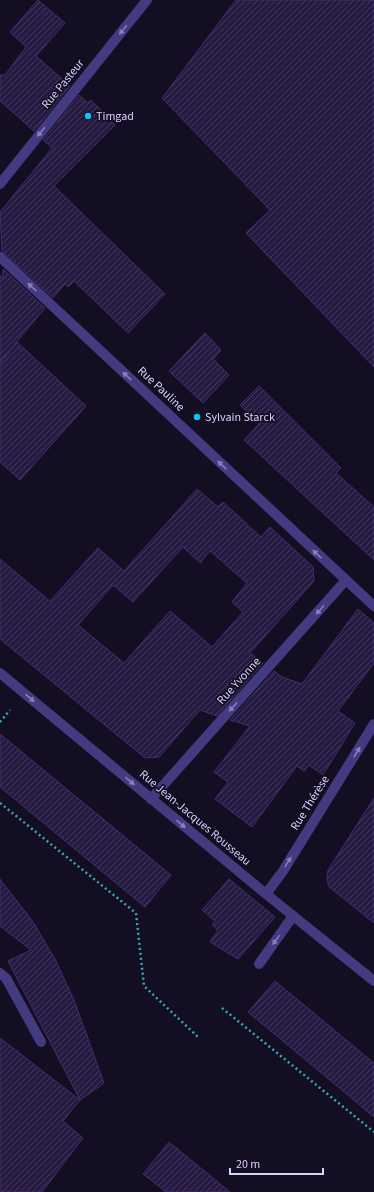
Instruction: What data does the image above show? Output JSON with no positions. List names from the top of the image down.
{
  "streets": {
    "street": [
      "Rue Pasteur",
      "Rue Pauline",
      "Rue Yvonne",
      "Rue Thérèse",
      "Rue Jean-Jacques Rousseau"
    ]
  },
  "crossings": [
    ["Rue Pauline", "Rue Yvonne"],
    ["Rue Yvonne", "Rue Jean-Jacques Rousseau"],
    ["Rue Thérèse", "Rue Jean-Jacques Rousseau"]
  ],
  "one_way": [
    "Rue Pasteur",
    "Rue Pauline",
    "Rue Yvonne",
    "Rue Thérèse",
    "Rue Jean-Jacques Rousseau"
  ],
  "places": ["Timgad", "Sylvain Starck"],
  "scale_bar": "20 m"
}
